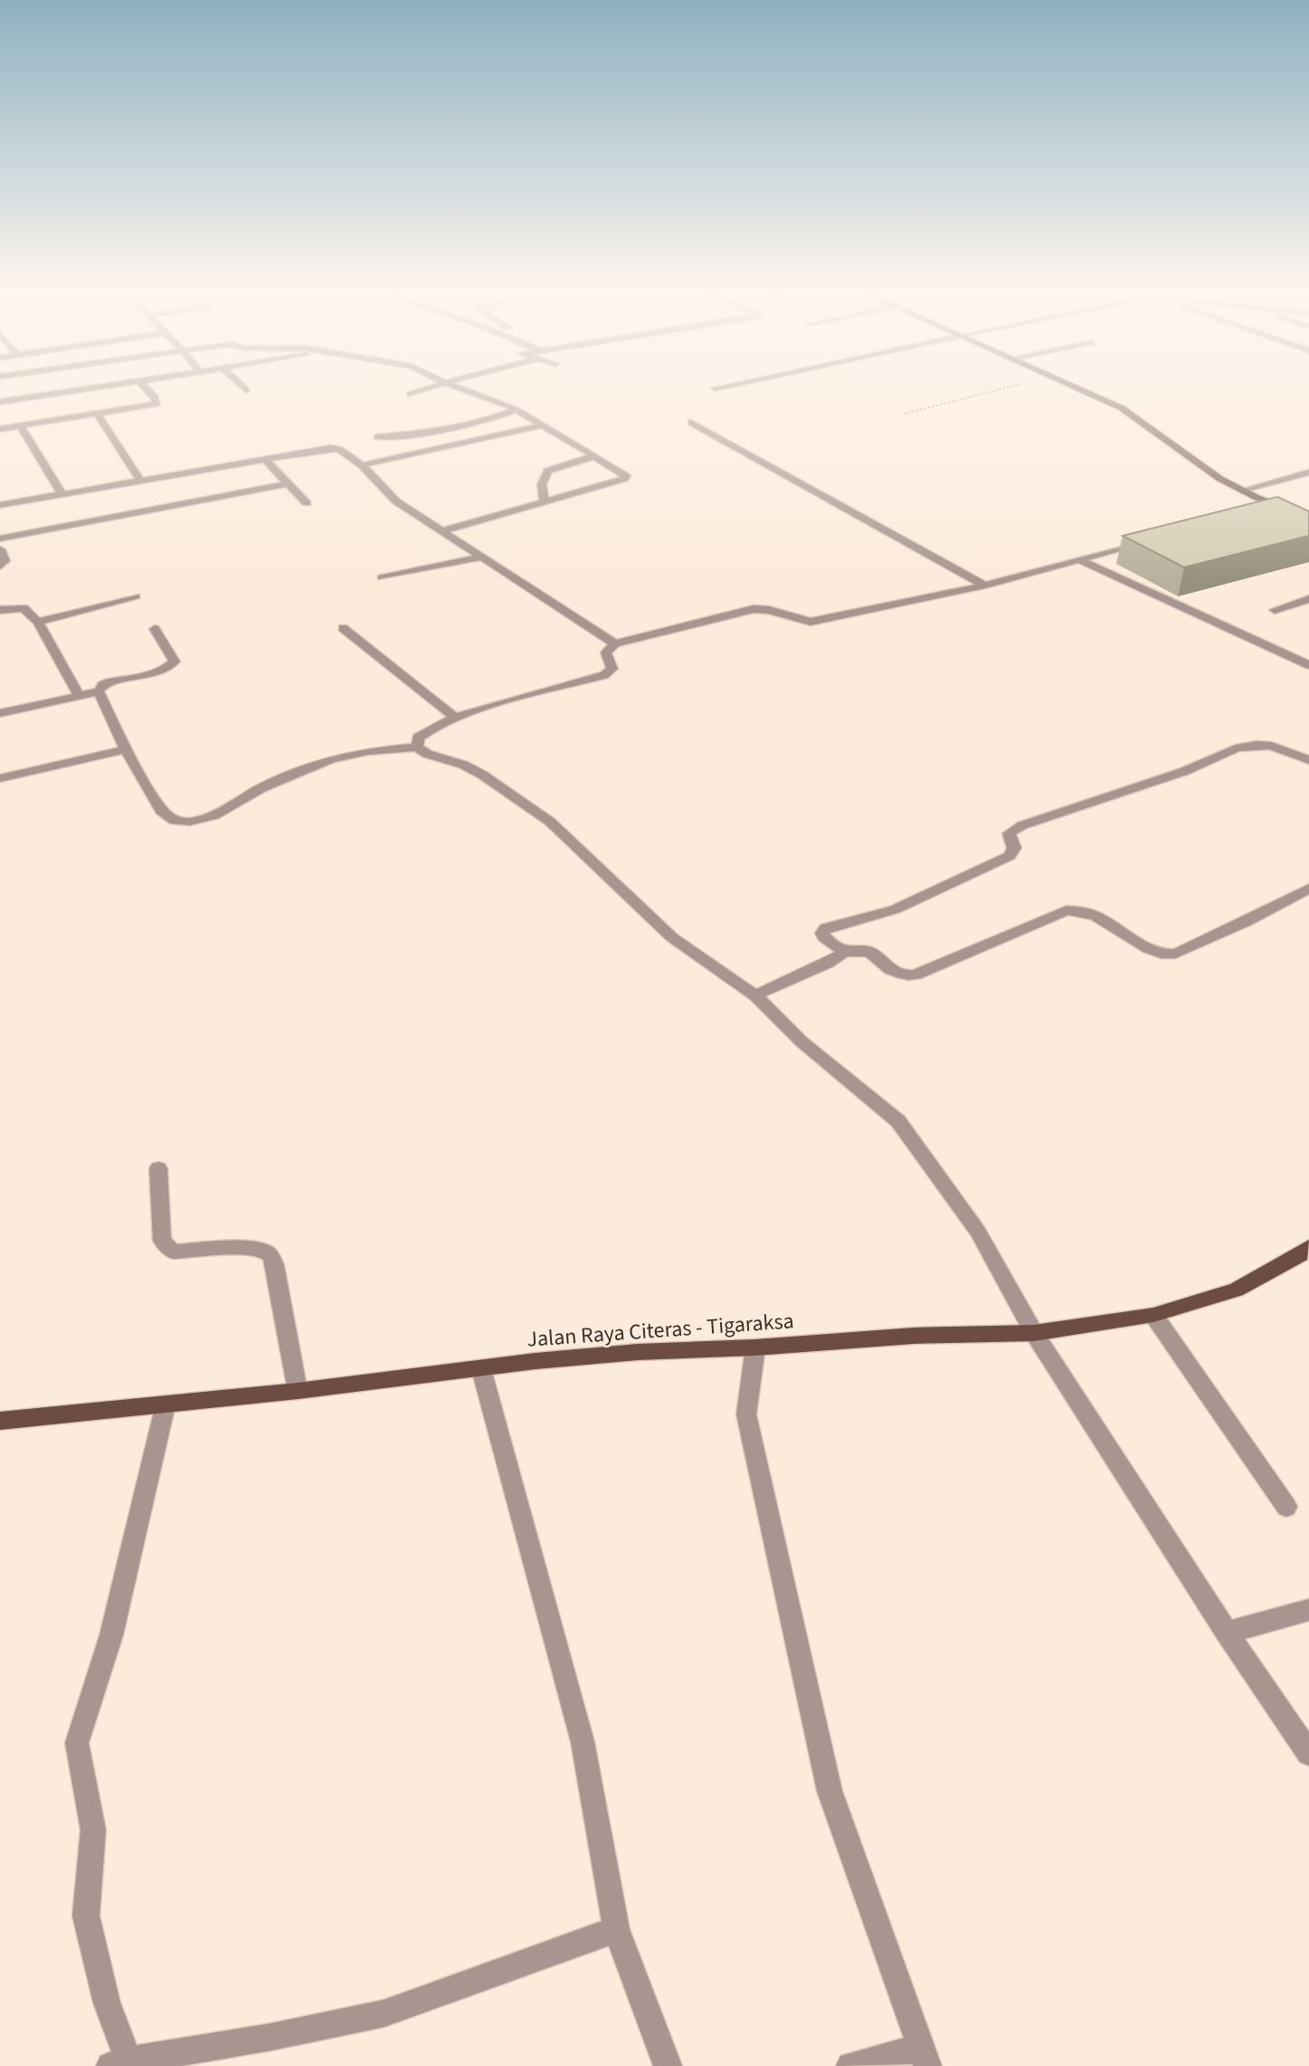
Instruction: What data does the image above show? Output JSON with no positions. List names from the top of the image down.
{
  "streets": {
    "main road": ["Jalan Raya Citeras - Tigaraksa"]
  }
}
